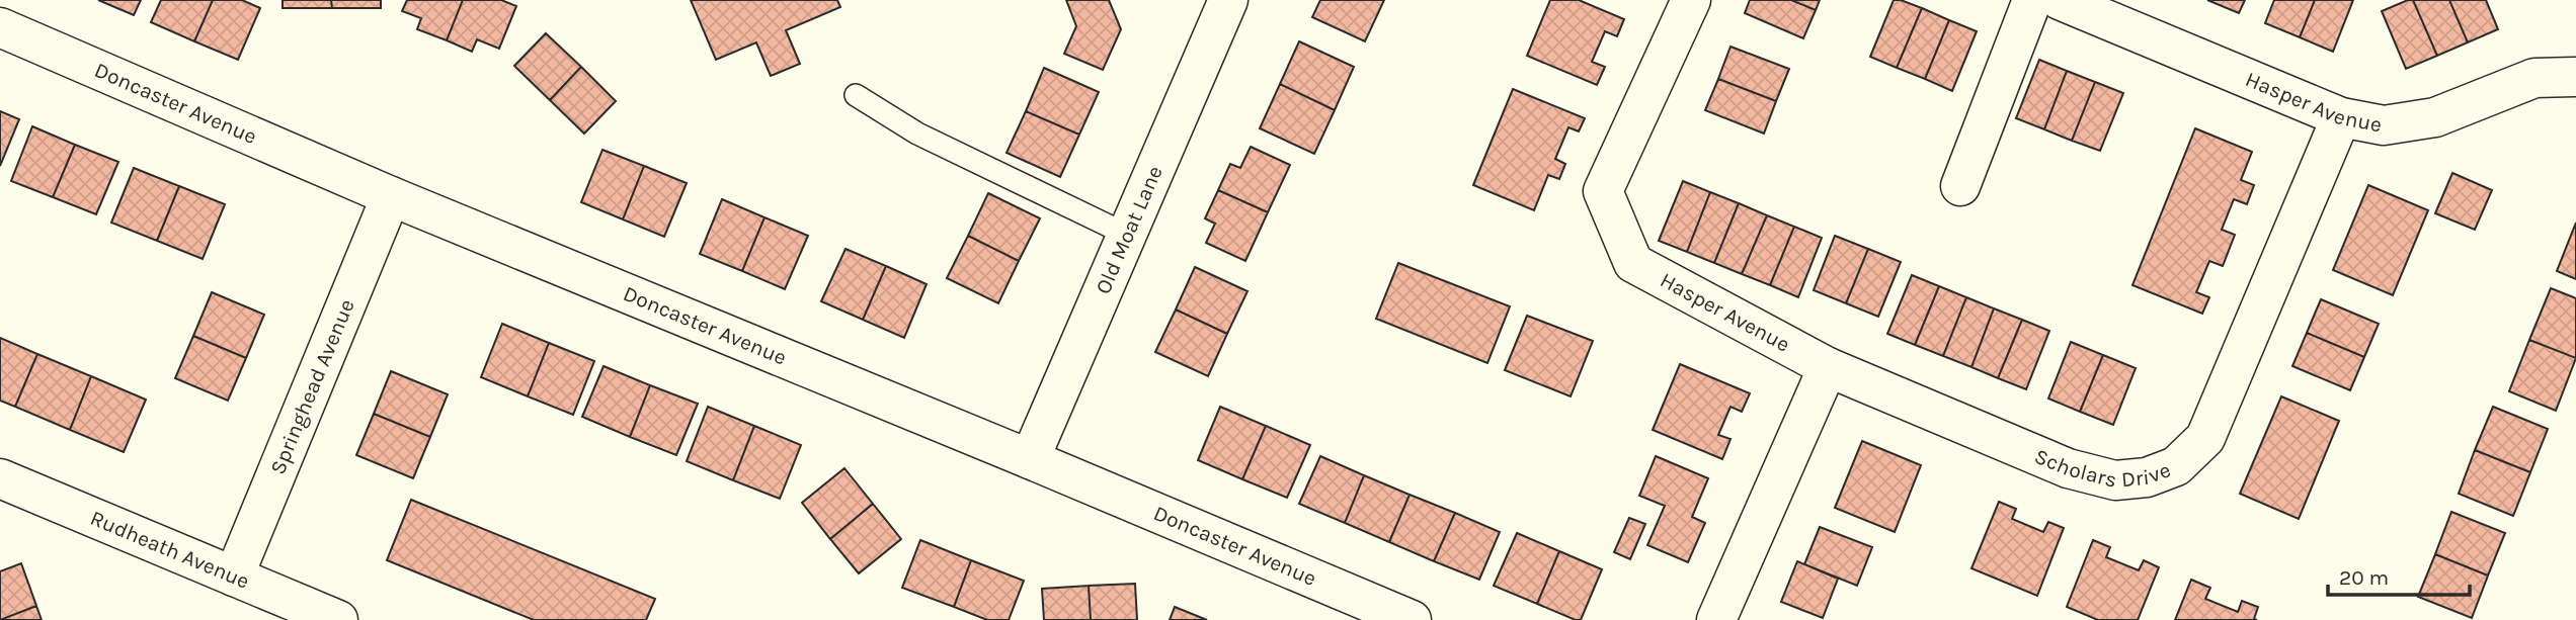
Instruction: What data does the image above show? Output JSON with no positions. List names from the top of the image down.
{
  "streets": {
    "street": [
      "Hasper Avenue",
      "Doncaster Avenue",
      "Old Moat Lane",
      "Springhead Avenue",
      "Scholars Drive",
      "Rudheath Avenue"
    ]
  },
  "crossings": [
    ["Hasper Avenue", "Scholars Drive"],
    ["Doncaster Avenue", "Old Moat Lane"],
    ["Doncaster Avenue", "Springhead Avenue"],
    ["Springhead Avenue", "Rudheath Avenue"]
  ],
  "scale_bar": "20 m"
}
